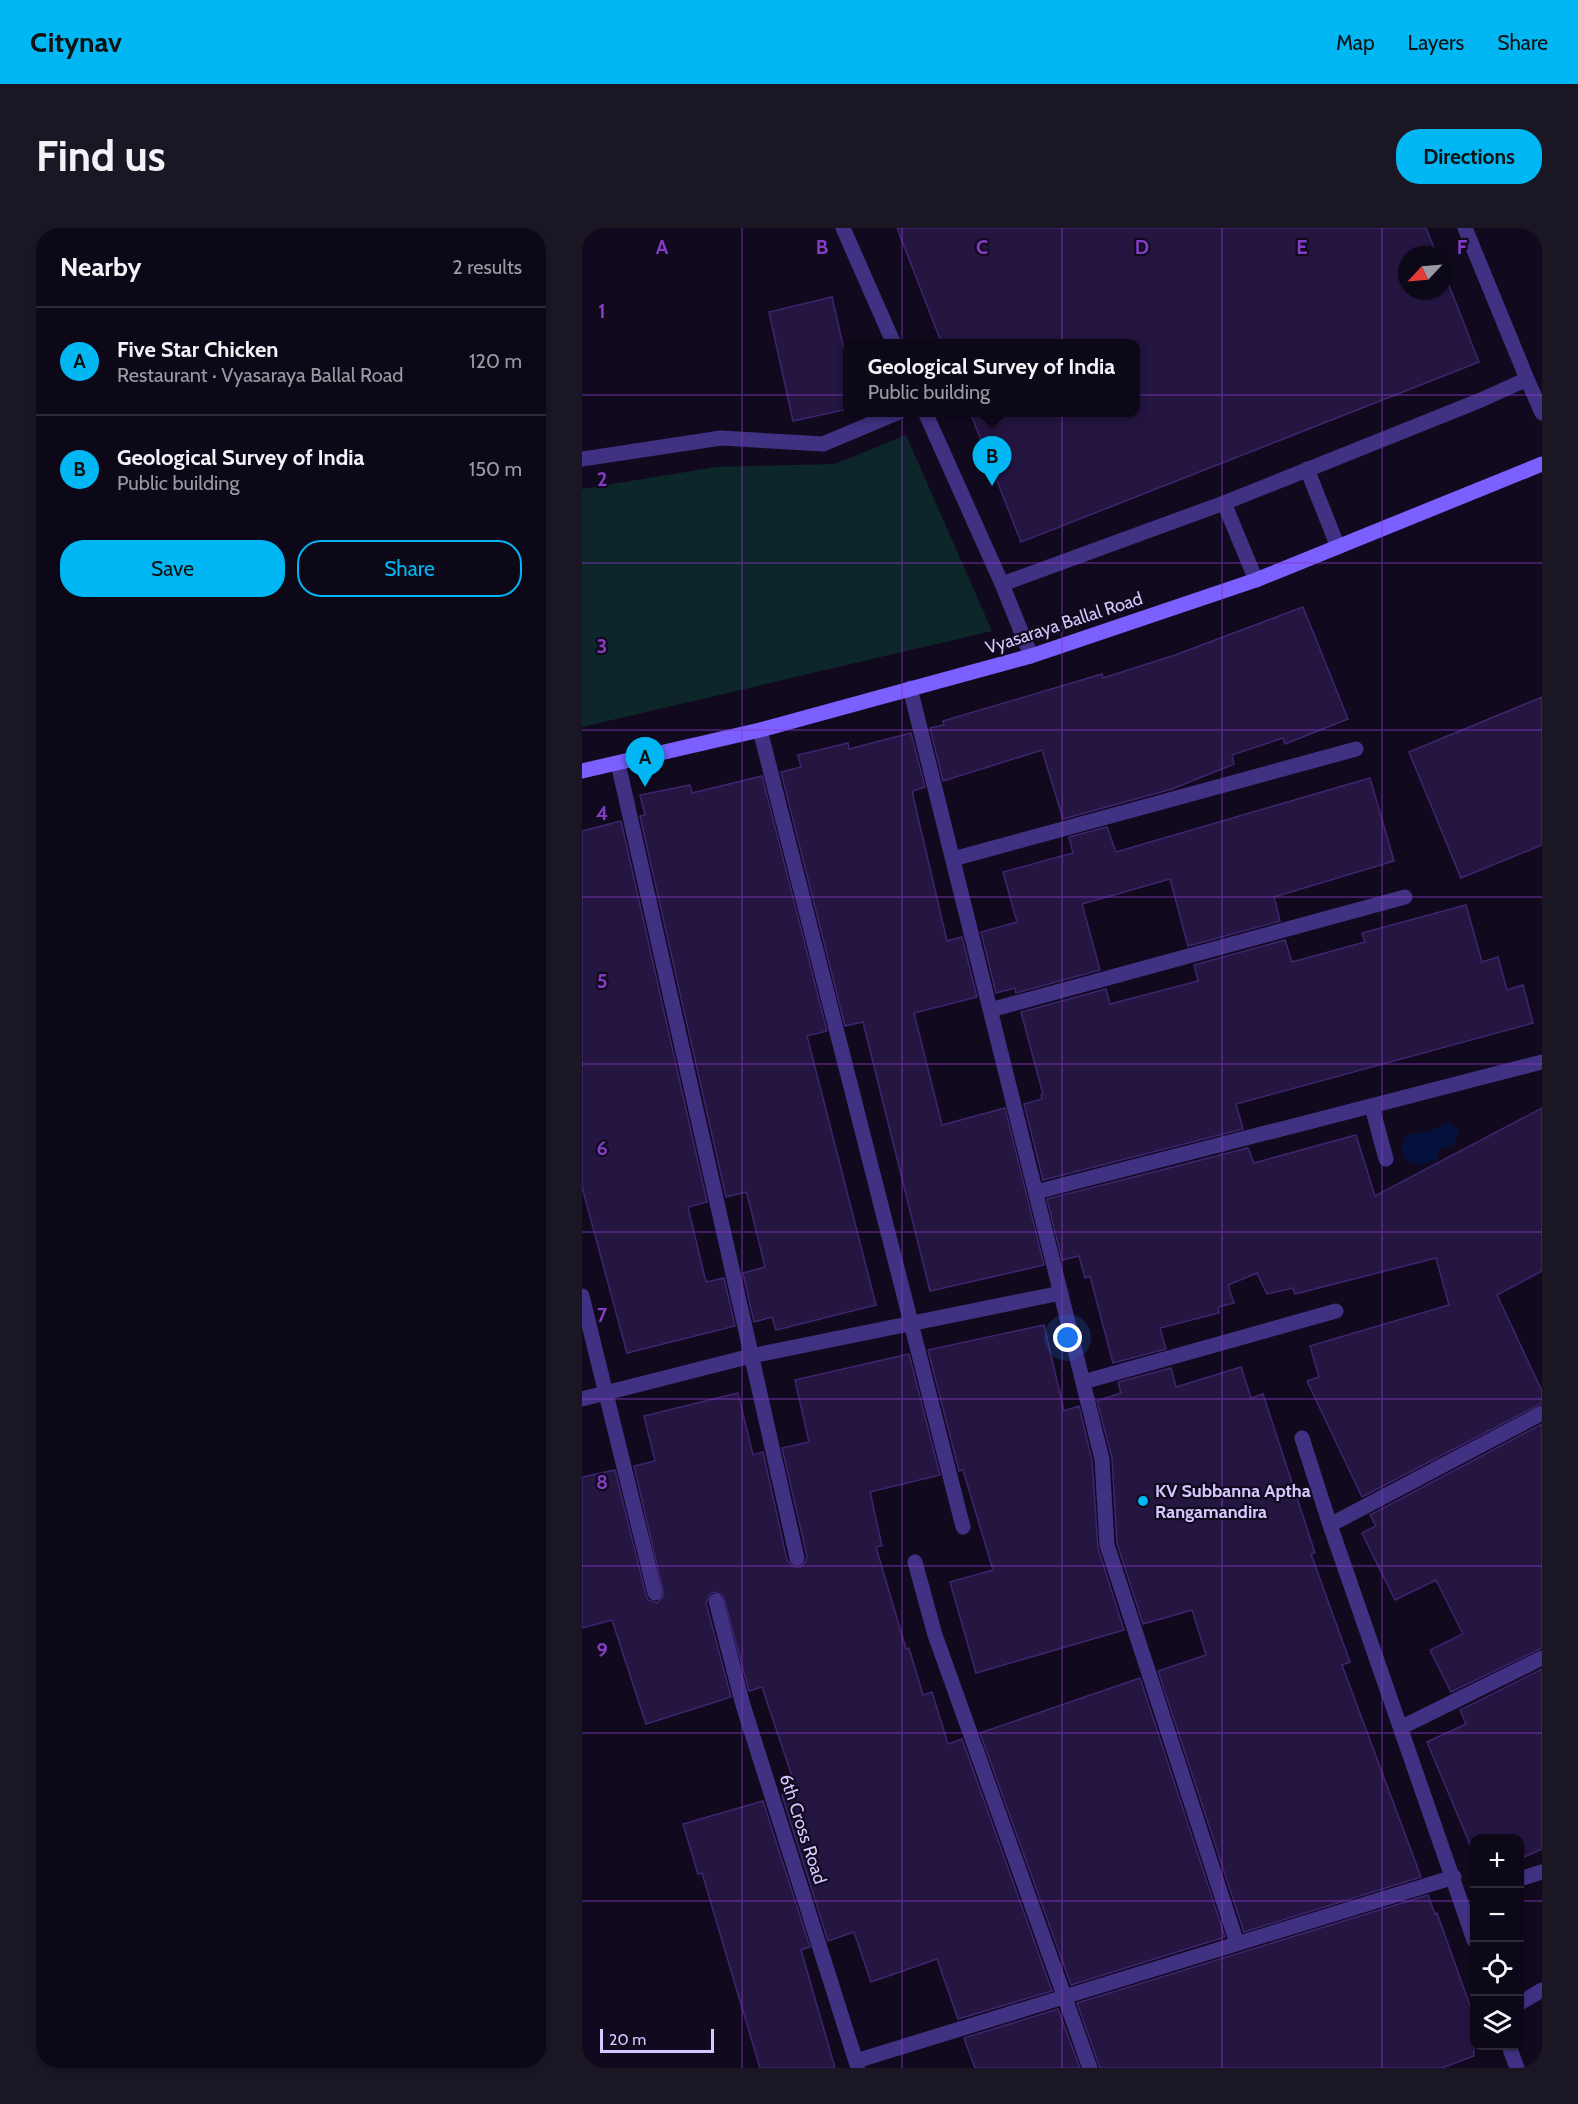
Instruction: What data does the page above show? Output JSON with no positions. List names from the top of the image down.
{
  "streets": {
    "main road": ["Vyasaraya Ballal Road"],
    "street": ["6th Cross Road"]
  },
  "places": ["KV Subbanna Aptha Rangamandira"],
  "scale_bar": "20 m",
  "north": "bottom left",
  "page": {
    "header": "Citynav",
    "nav": ["Map", "Layers", "Share"],
    "buttons": [
      "Directions",
      ["Save", "Share"]
    ],
    "title": "Find us",
    "heading": ["Nearby", "2 results"],
    "list": [
      {
        "mark": "A",
        "name": "Five Star Chicken",
        "note": "Restaurant · Vyasaraya Ballal Road",
        "value": "120 m"
      },
      {
        "mark": "B",
        "name": "Geological Survey of India",
        "note": "Public building",
        "value": "150 m"
      }
    ],
    "popup": ["Geological Survey of India", "Public building"],
    "pins": ["B", "A"],
    "map_buttons": ["+", "−"],
    "scale": "20 m"
  },
  "grid": {
    "columns": [
      "A",
      "B",
      "C",
      "D",
      "E",
      "F"
    ],
    "rows": [
      "1",
      "2",
      "3",
      "4",
      "5",
      "6",
      "7",
      "8",
      "9"
    ]
  }
}
